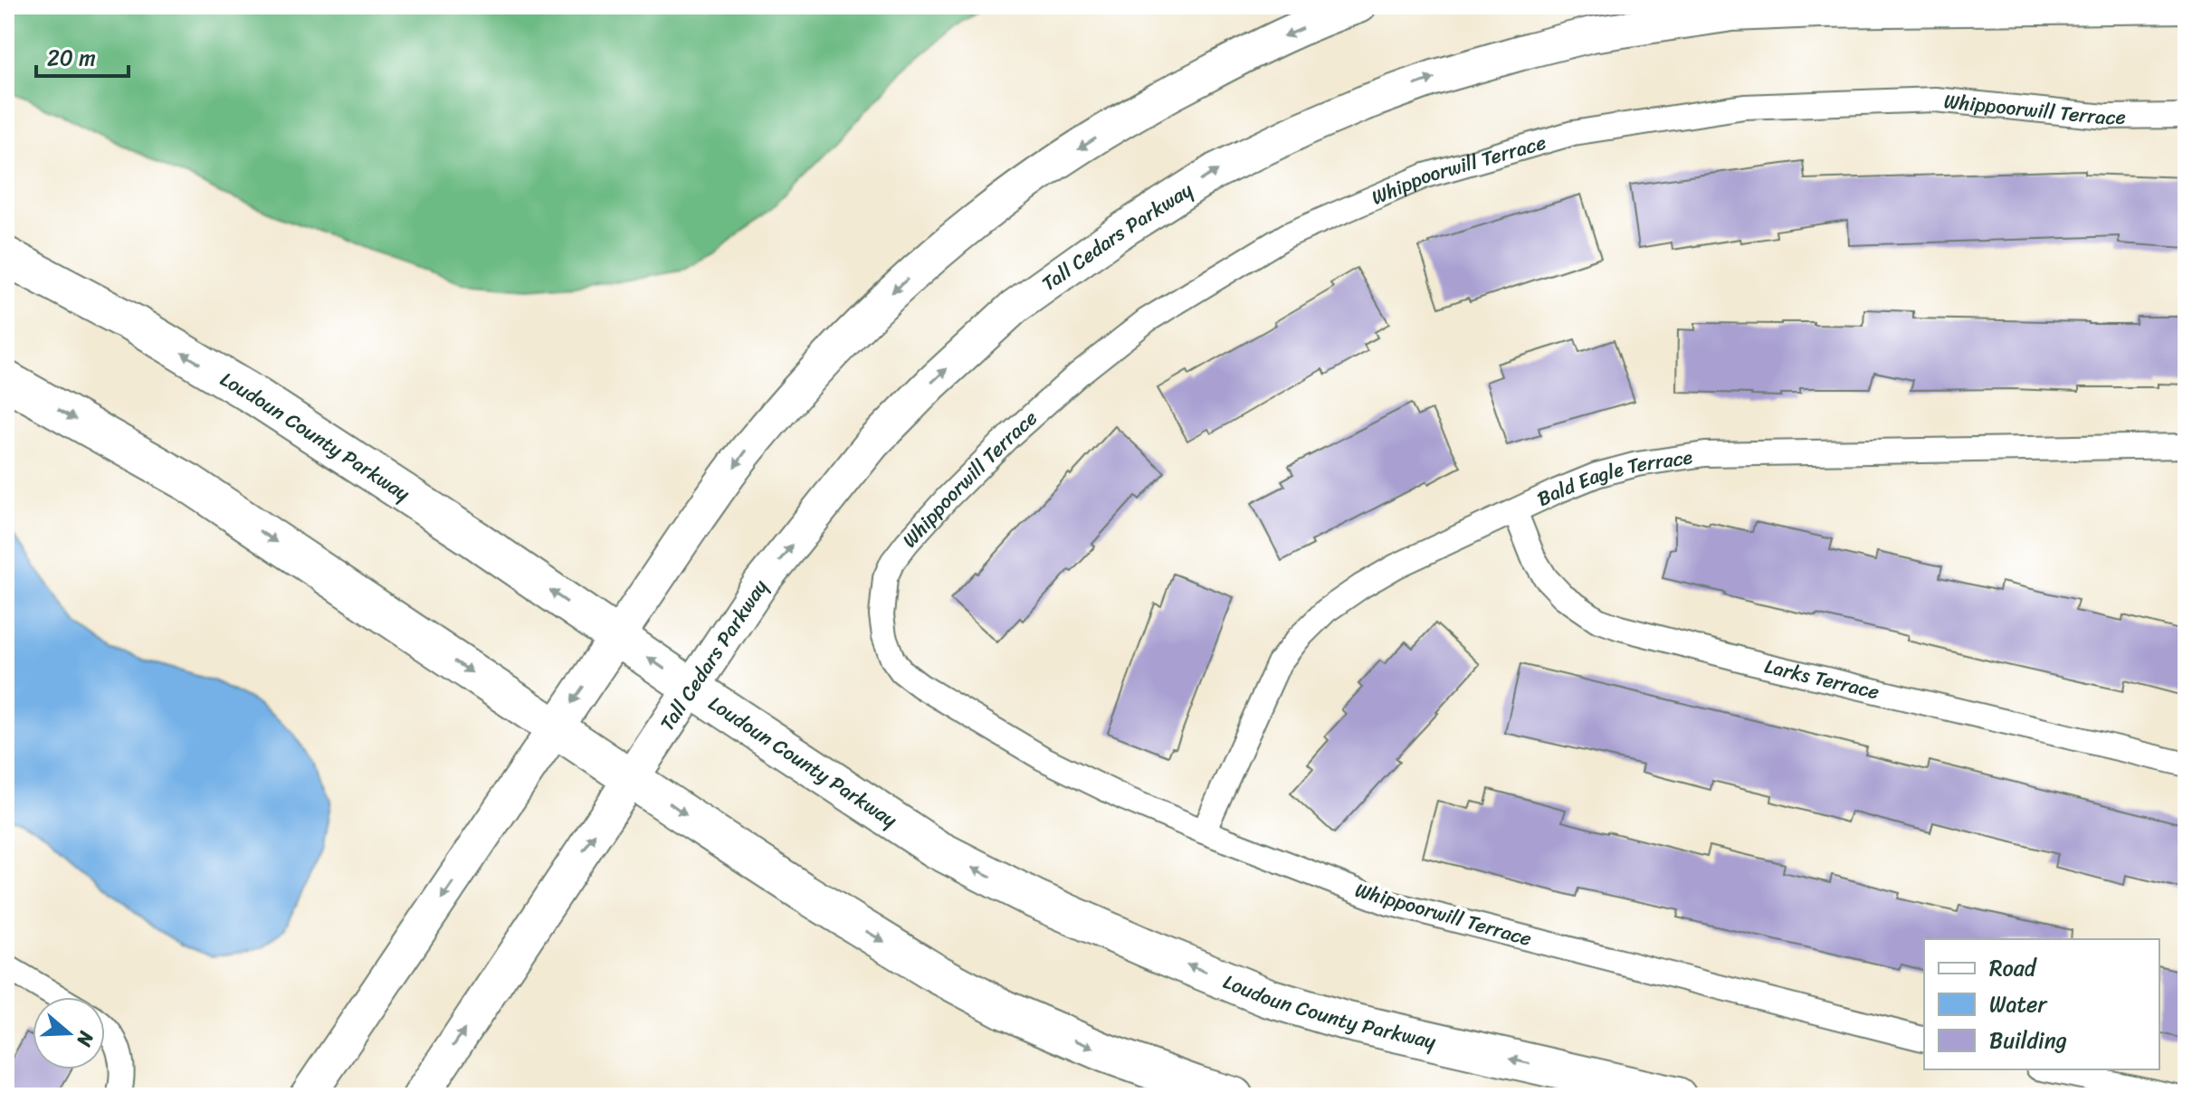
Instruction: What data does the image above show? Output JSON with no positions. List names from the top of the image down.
{
  "streets": {
    "main road": ["Tall Cedars Parkway", "Loudoun County Parkway"],
    "street": ["Whippoorwill Terrace", "Bald Eagle Terrace", "Larks Terrace"]
  },
  "crossings": [
    ["Whippoorwill Terrace", "Bald Eagle Terrace"],
    ["Tall Cedars Parkway", "Loudoun County Parkway"],
    ["Bald Eagle Terrace", "Larks Terrace"]
  ],
  "legend": ["Road", "Water", "Building"],
  "scale_bar": "20 m",
  "north": "right"
}
